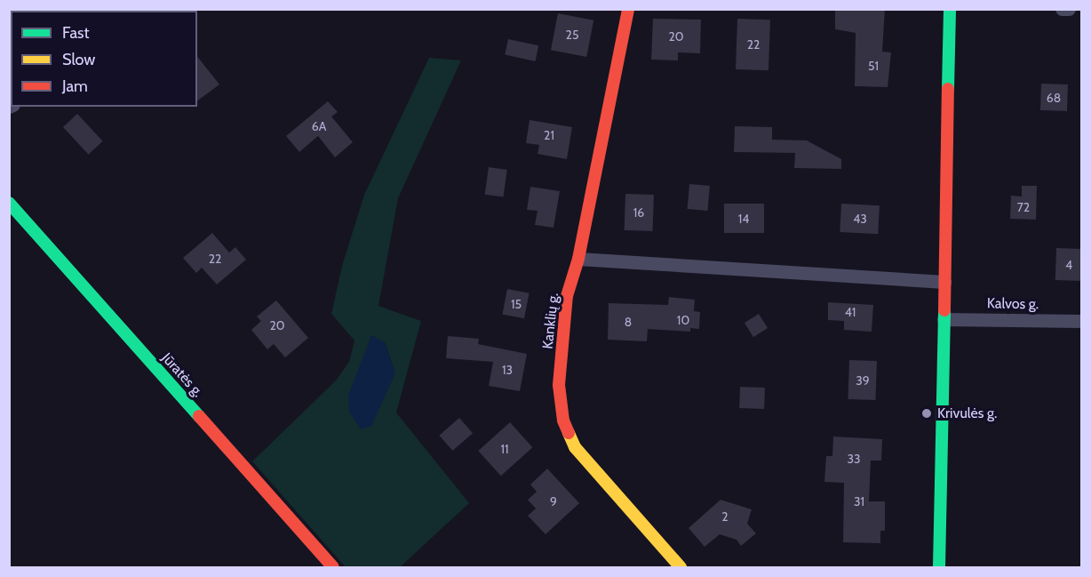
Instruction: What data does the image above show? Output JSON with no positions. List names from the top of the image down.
{
  "streets": {
    "street": ["Kalvos g.", "Kanklių g.", "Jūratės g."]
  },
  "places": ["Krivulės g."],
  "house_numbers": [
    "25",
    "20",
    "22",
    "51",
    "68",
    "6A",
    "21",
    "72",
    "16",
    "14",
    "43",
    "22",
    "4",
    "15",
    "41",
    "10",
    "8",
    "20",
    "13",
    "39",
    "11",
    "33",
    "9",
    "31",
    "2"
  ],
  "legend": ["Fast", "Slow", "Jam"]
}
